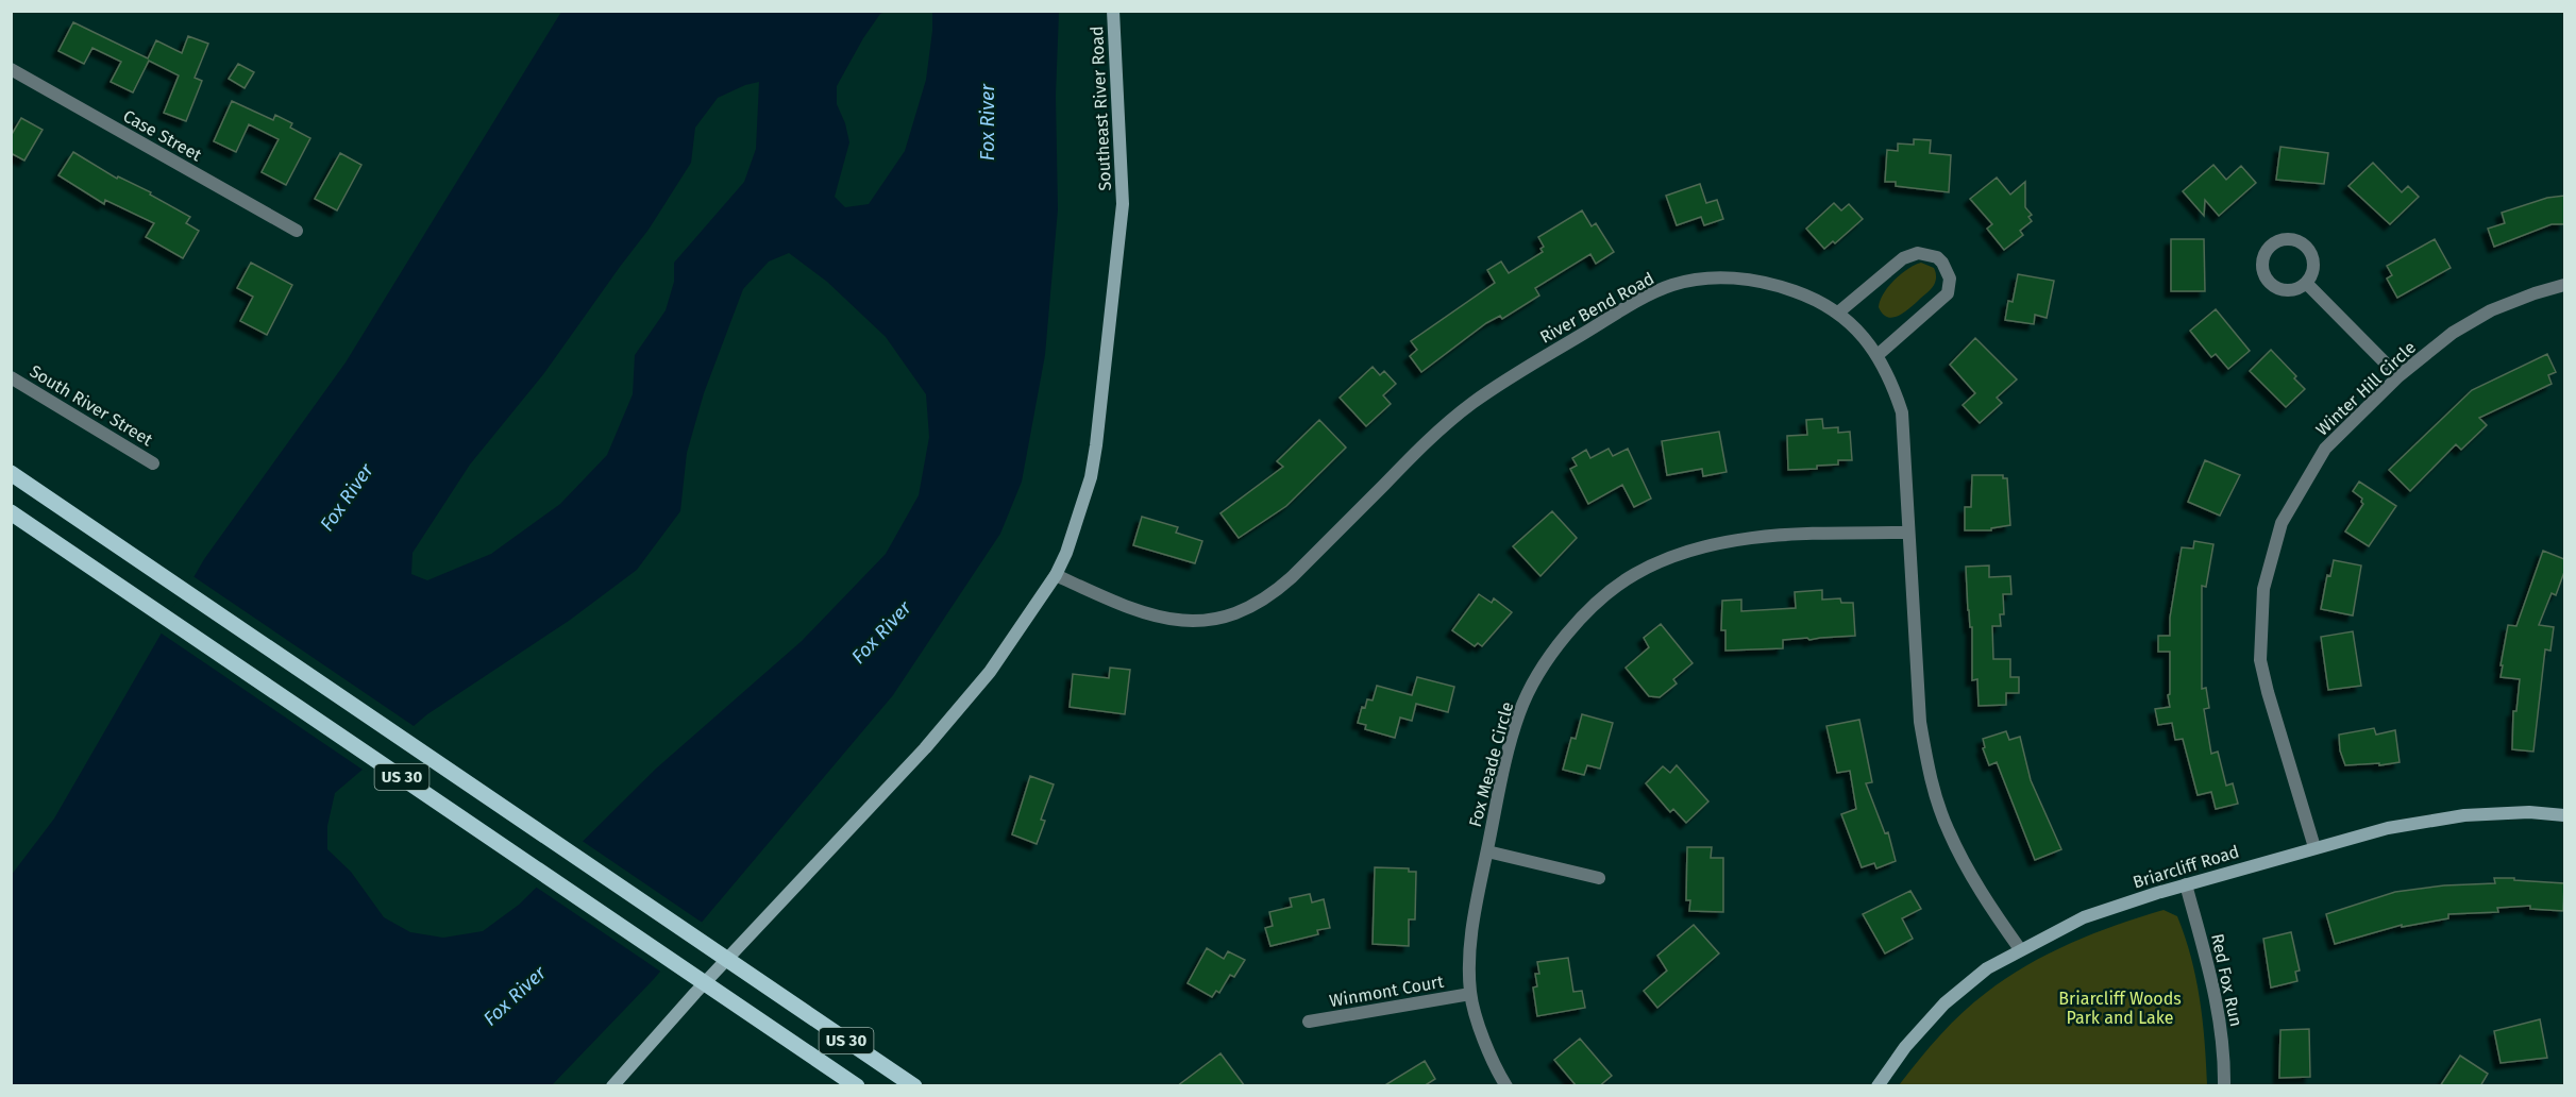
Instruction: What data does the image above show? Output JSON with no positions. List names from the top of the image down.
{
  "streets": {
    "main road": ["US 30"],
    "street": [
      "Southeast River Road",
      "Case Street",
      "River Bend Road",
      "Winter Hill Circle",
      "South River Street",
      "Fox Meade Circle",
      "Briarcliff Road",
      "Red Fox Run",
      "Winmont Court"
    ]
  },
  "crossings": [
    ["Southeast River Road", "River Bend Road"],
    ["River Bend Road", "Fox Meade Circle"],
    ["River Bend Road", "Briarcliff Road"],
    ["Winter Hill Circle", "Briarcliff Road"],
    ["Fox Meade Circle", "Winmont Court"],
    ["Briarcliff Road", "Red Fox Run"]
  ],
  "water": ["Fox River"],
  "parks": ["Briarcliff Woods Park and Lake"]
}
